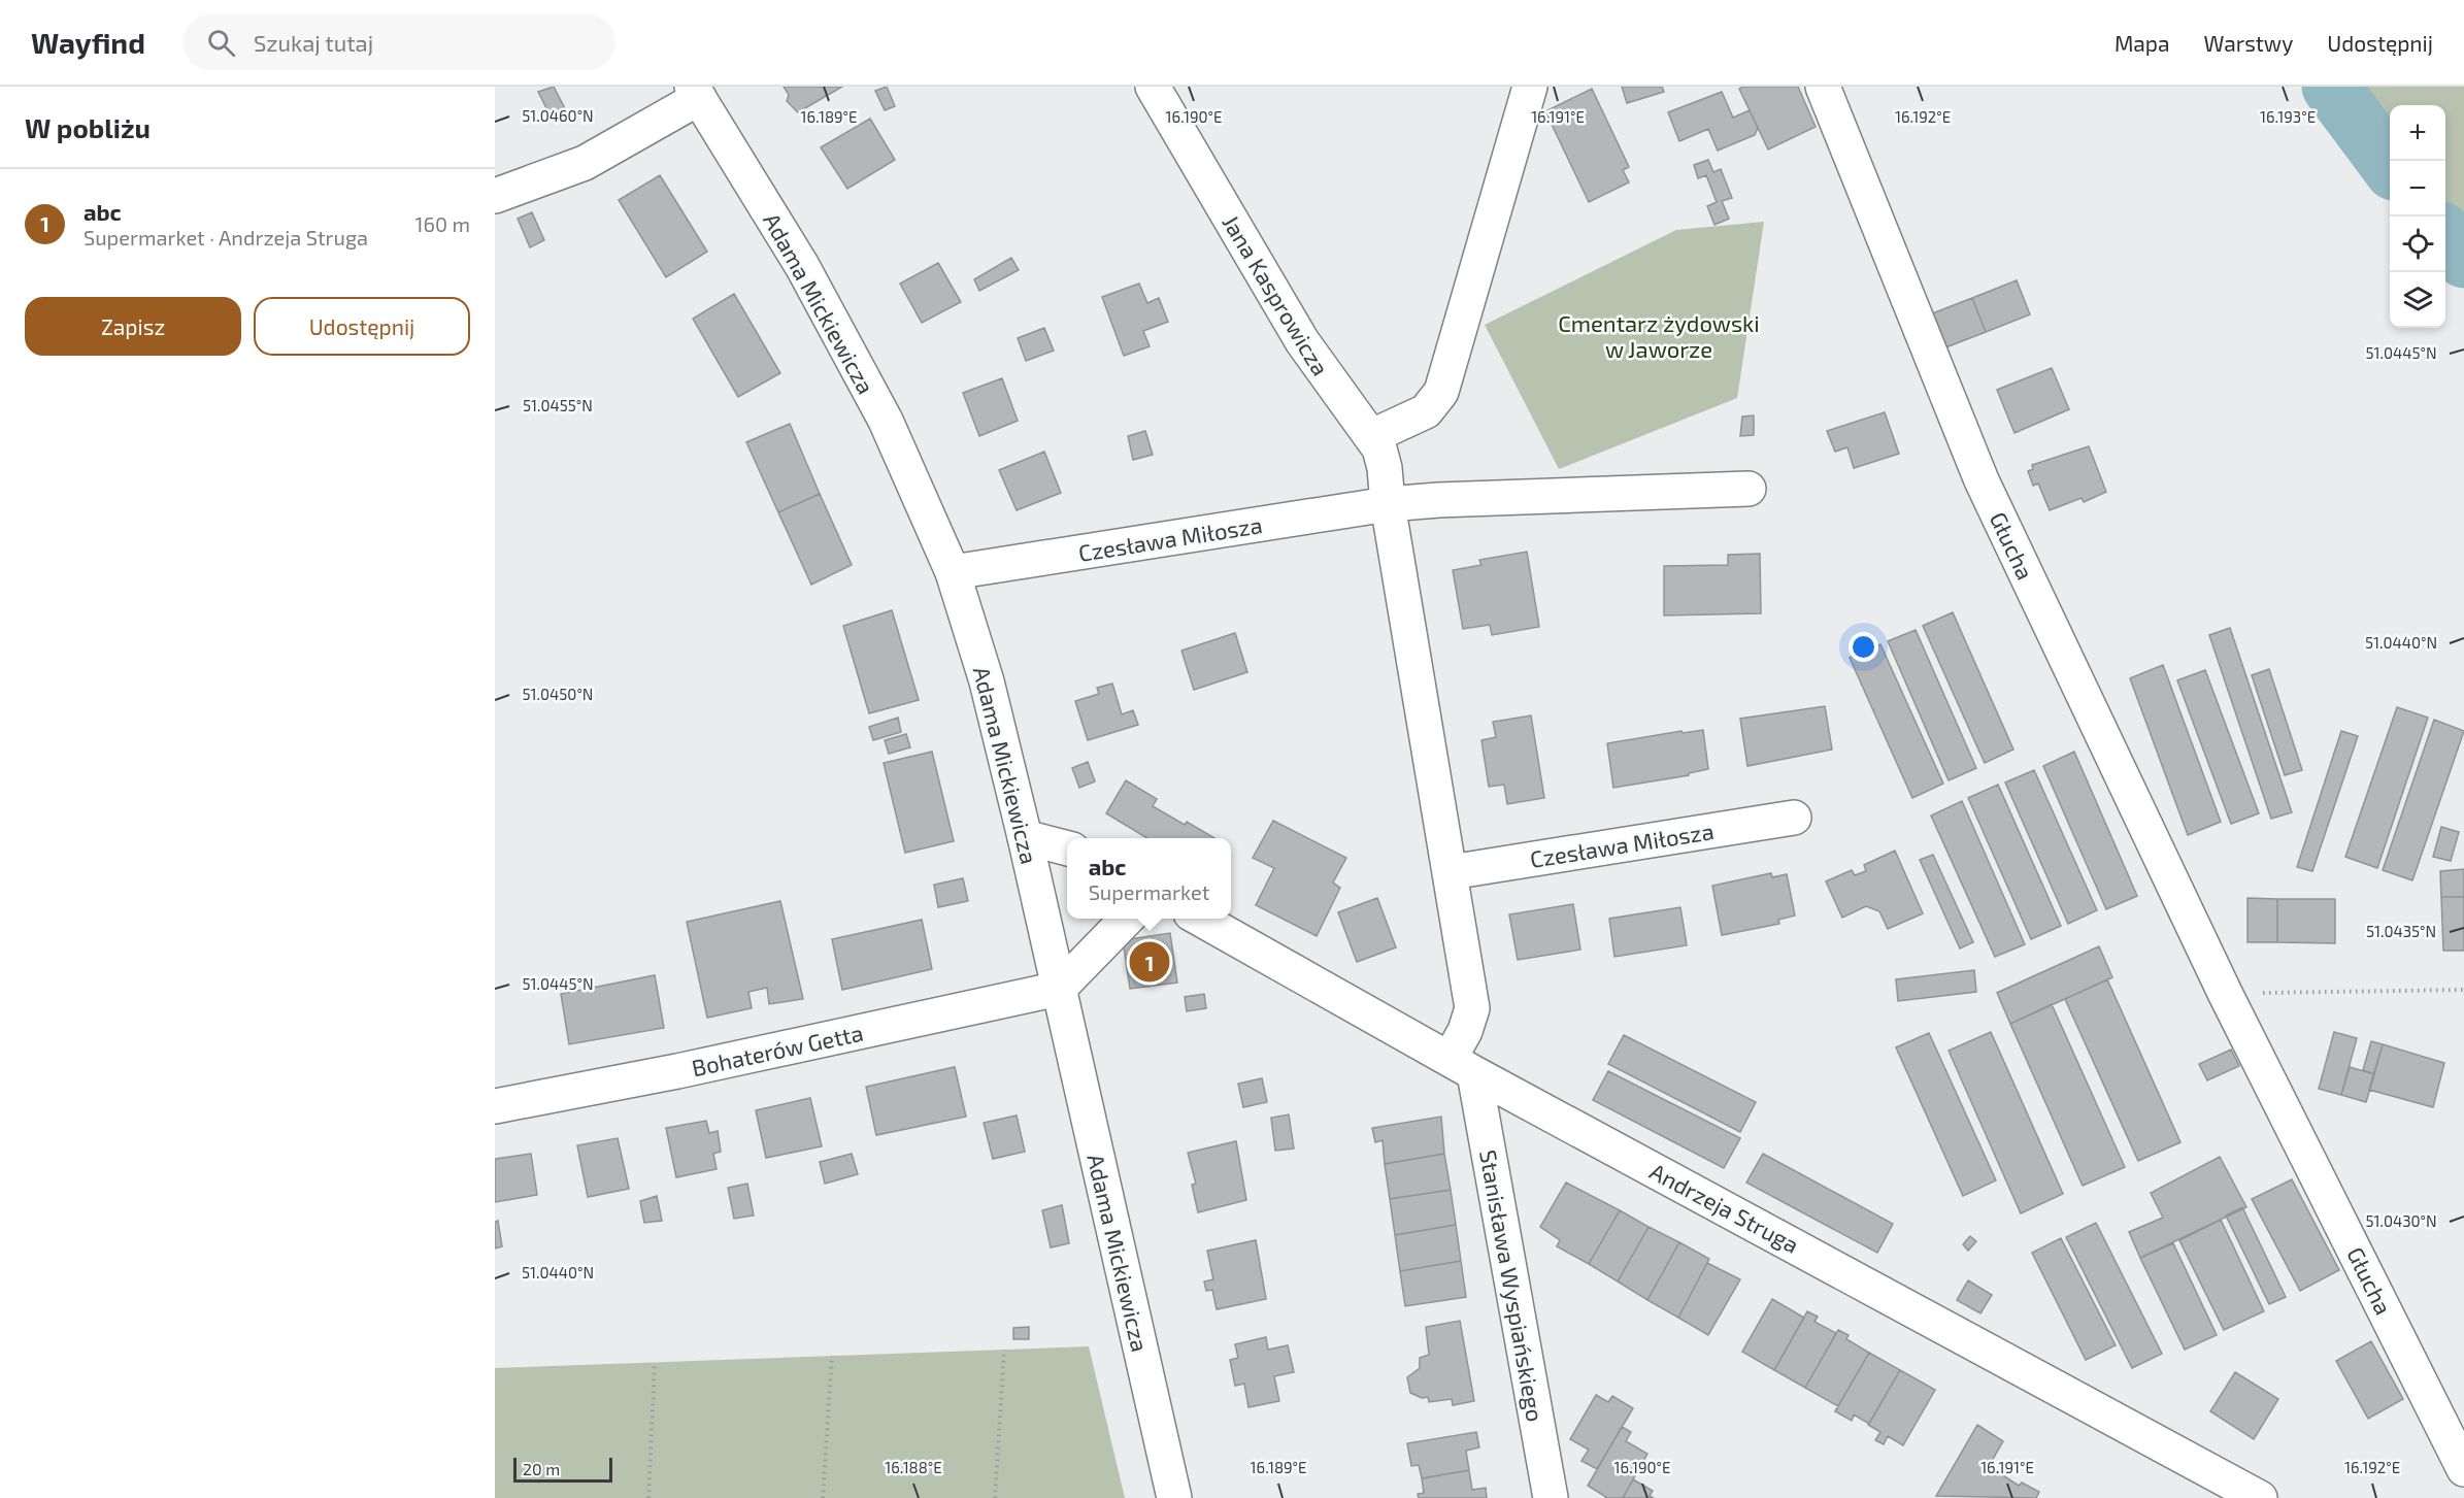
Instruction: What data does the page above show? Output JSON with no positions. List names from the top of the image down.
{
  "streets": {
    "street": [
      "Jana Kasprowicza",
      "Adama Mickiewicza",
      "Czesława Miłosza",
      "Głucha",
      "Bohaterów Getta",
      "Andrzeja Struga",
      "Stanisława Wyspiańskiego"
    ]
  },
  "crossings": [
    ["Jana Kasprowicza", "Czesława Miłosza"],
    ["Adama Mickiewicza", "Czesława Miłosza"],
    ["Adama Mickiewicza", "Bohaterów Getta"],
    ["Andrzeja Struga", "Stanisława Wyspiańskiego"]
  ],
  "parks": ["Cmentarz żydowski w Jaworze"],
  "scale_bar": "20 m",
  "page": {
    "header": "Wayfind",
    "search": "Szukaj tutaj",
    "nav": ["Mapa", "Warstwy", "Udostępnij"],
    "heading": "W pobliżu",
    "map_buttons": ["+", "−"],
    "list": [
      {
        "mark": "1",
        "name": "abc",
        "note": "Supermarket · Andrzeja Struga",
        "value": "160 m"
      }
    ],
    "buttons": ["Zapisz", "Udostępnij"],
    "popup": ["abc", "Supermarket"],
    "pins": "1",
    "scale": "20 m"
  },
  "coordinates": [
    "51.0460°N",
    "16.189°E",
    "16.190°E",
    "16.191°E",
    "16.192°E",
    "16.193°E",
    "51.0445°N",
    "51.0455°N",
    "51.0440°N",
    "51.0450°N",
    "51.0435°N",
    "51.0430°N",
    "16.188°E"
  ]
}
